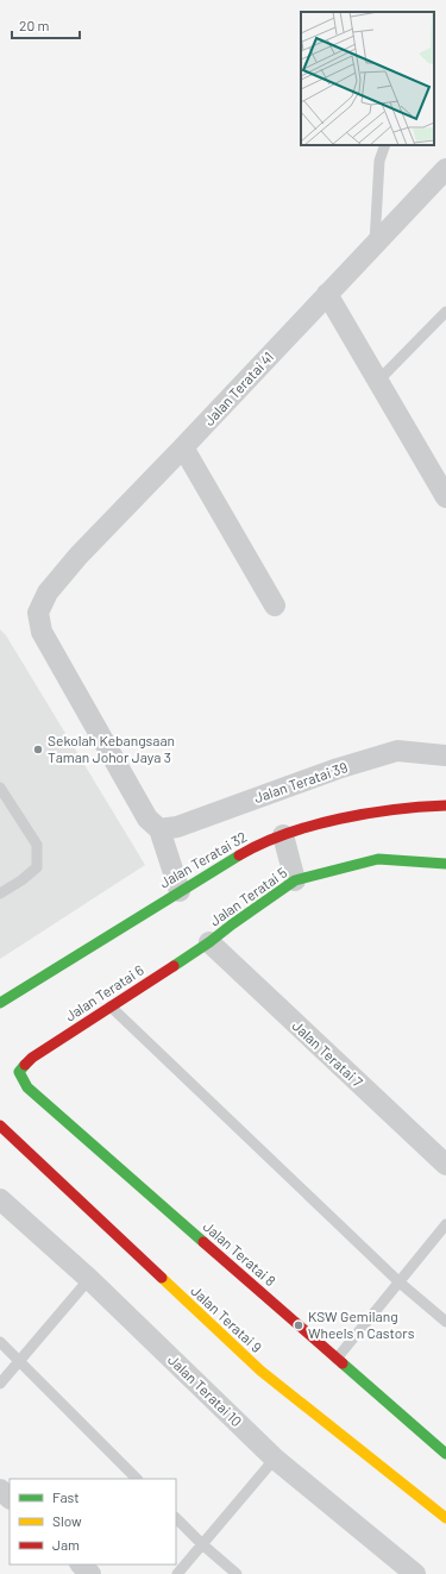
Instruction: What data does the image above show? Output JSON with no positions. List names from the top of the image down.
{
  "streets": {
    "street": [
      "Jalan Teratai 41",
      "Jalan Teratai 39",
      "Jalan Teratai 32",
      "Jalan Teratai 5",
      "Jalan Teratai 6",
      "Jalan Teratai 7",
      "Jalan Teratai 8",
      "Jalan Teratai 9",
      "Jalan Teratai 10"
    ]
  },
  "crossings": [
    ["Jalan Teratai 41", "Jalan Teratai 39"],
    ["Jalan Teratai 5", "Jalan Teratai 6"],
    ["Jalan Teratai 5", "Jalan Teratai 7"],
    ["Jalan Teratai 6", "Jalan Teratai 7"],
    ["Jalan Teratai 6", "Jalan Teratai 8"]
  ],
  "places": ["Sekolah Kebangsaan Taman Johor Jaya 3", "KSW Gemilang Wheels n Castors"],
  "legend": ["Fast", "Slow", "Jam"],
  "scale_bar": "20 m"
}
